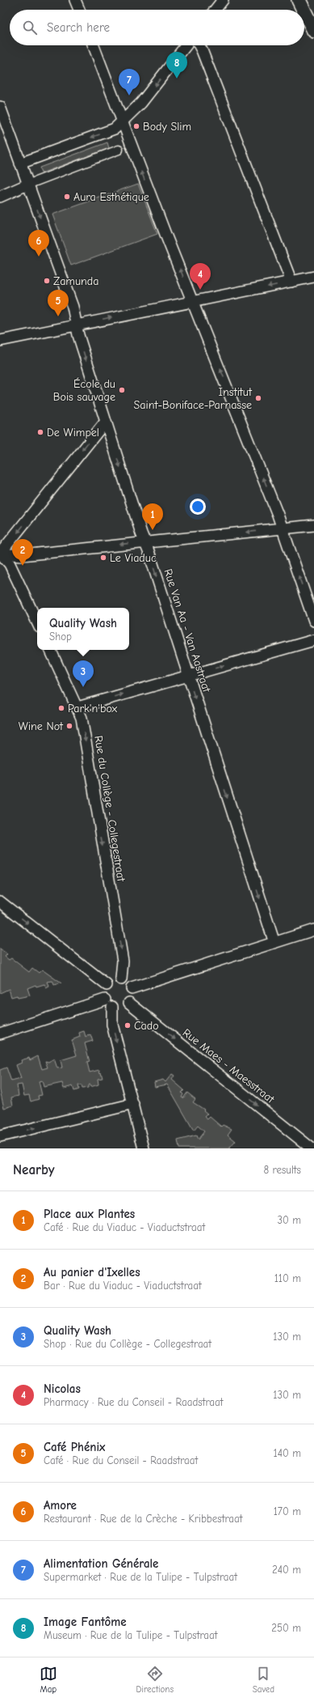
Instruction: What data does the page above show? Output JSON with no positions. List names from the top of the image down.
{
  "streets": {
    "street": ["Rue Van Aa - Van Aastraat", "Rue du Collège - Collegestraat", "Rue Maes - Maesstraat"]
  },
  "crossings": [
    ["Rue du Collège - Collegestraat", "Rue Maes - Maesstraat"]
  ],
  "one_way": ["Rue Van Aa - Van Aastraat", "Rue du Collège - Collegestraat", "Rue Maes - Maesstraat"],
  "places": [
    "Body Slim",
    "Aura Esthétique",
    "Zamunda",
    "École du Bois sauvage",
    "Institut Saint-Boniface-Parnasse",
    "De Wimpel",
    "Le Viaduc",
    "Park'n'box",
    "Wine Not",
    "Cado"
  ],
  "page": {
    "search": "Search here",
    "pins": [
      "8",
      "7",
      "6",
      "4",
      "5",
      "1",
      "2",
      "3"
    ],
    "popup": ["Quality Wash", "Shop"],
    "heading": ["Nearby", "8 results"],
    "list": [
      {
        "mark": "1",
        "name": "Place aux Plantes",
        "note": "Café · Rue du Viaduc - Viaductstraat",
        "value": "30 m"
      },
      {
        "mark": "2",
        "name": "Au panier d'Ixelles",
        "note": "Bar · Rue du Viaduc - Viaductstraat",
        "value": "110 m"
      },
      {
        "mark": "3",
        "name": "Quality Wash",
        "note": "Shop · Rue du Collège - Collegestraat",
        "value": "130 m"
      },
      {
        "mark": "4",
        "name": "Nicolas",
        "note": "Pharmacy · Rue du Conseil - Raadstraat",
        "value": "130 m"
      },
      {
        "mark": "5",
        "name": "Café Phénix",
        "note": "Café · Rue du Conseil - Raadstraat",
        "value": "140 m"
      },
      {
        "mark": "6",
        "name": "Amore",
        "note": "Restaurant · Rue de la Crèche - Kribbestraat",
        "value": "170 m"
      },
      {
        "mark": "7",
        "name": "Alimentation Générale",
        "note": "Supermarket · Rue de la Tulipe - Tulpstraat",
        "value": "240 m"
      },
      {
        "mark": "8",
        "name": "Image Fantôme",
        "note": "Museum · Rue de la Tulipe - Tulpstraat",
        "value": "250 m"
      }
    ],
    "nav": ["Map", "Directions", "Saved"]
  }
}
